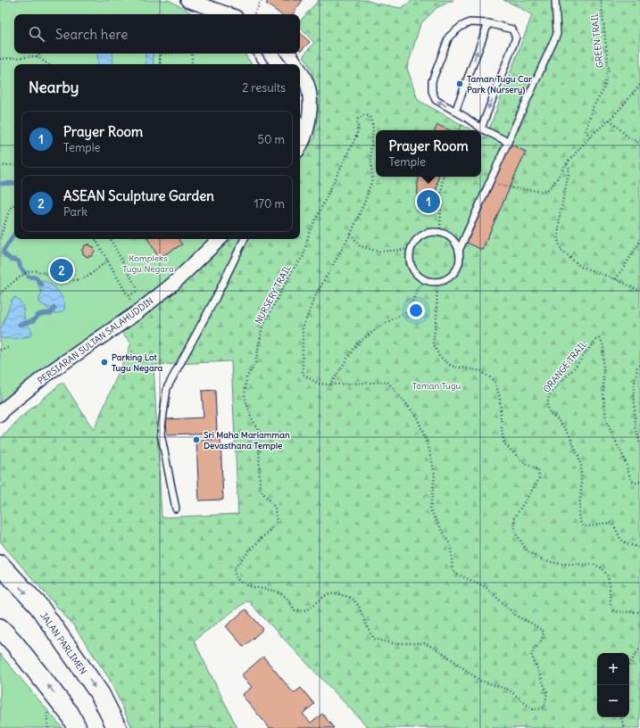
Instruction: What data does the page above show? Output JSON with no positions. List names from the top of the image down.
{
  "streets": {
    "street": ["PERSIARAN SULTAN SALAHUDDIN", "JALAN PARLIMEN"],
    "path": ["GREEN TRAIL", "NURSERY TRAIL", "ORANGE TRAIL"]
  },
  "parks": ["Kompleks Tugu Negara", "Taman Tugu"],
  "places": ["Taman Tugu Car Park (Nursery)", "Parking Lot Tugu Negara", "Sri Maha Mariamman Devasthana Temple"],
  "page": {
    "search": "Search here",
    "heading": ["Nearby", "2 results"],
    "list": [
      {
        "mark": "1",
        "name": "Prayer Room",
        "note": "Temple",
        "value": "50 m"
      },
      {
        "mark": "2",
        "name": "ASEAN Sculpture Garden",
        "note": "Park",
        "value": "170 m"
      }
    ],
    "popup": ["Prayer Room", "Temple"],
    "pins": ["1", "2"],
    "map_buttons": ["+", "−"]
  }
}
